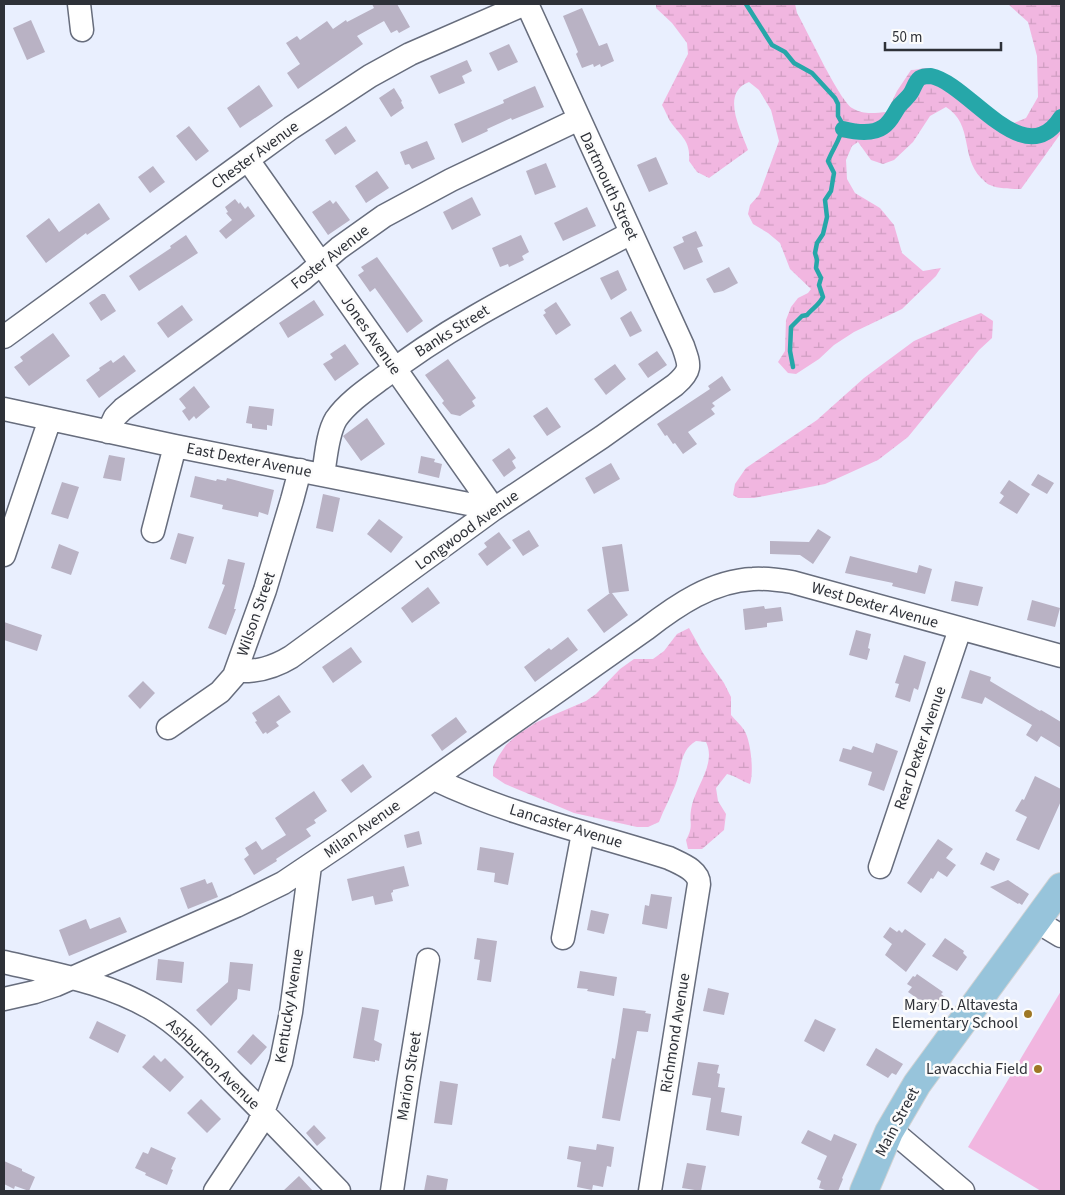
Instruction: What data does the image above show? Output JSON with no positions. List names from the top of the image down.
{
  "streets": {
    "main road": ["Main Street"],
    "street": [
      "Chester Avenue",
      "Dartmouth Street",
      "Foster Avenue",
      "Banks Street",
      "Jones Avenue",
      "East Dexter Avenue",
      "Longwood Avenue",
      "West Dexter Avenue",
      "Wilson Street",
      "Rear Dexter Avenue",
      "Lancaster Avenue",
      "Milan Avenue",
      "Kentucky Avenue",
      "Richmond Avenue",
      "Ashburton Avenue",
      "Marion Street"
    ]
  },
  "crossings": [
    ["Chester Avenue", "Dartmouth Street"],
    ["Chester Avenue", "Jones Avenue"],
    ["Dartmouth Street", "Foster Avenue"],
    ["Dartmouth Street", "Banks Street"],
    ["Dartmouth Street", "Longwood Avenue"],
    ["Foster Avenue", "Jones Avenue"],
    ["Foster Avenue", "East Dexter Avenue"],
    ["Banks Street", "Jones Avenue"],
    ["Banks Street", "East Dexter Avenue"],
    ["Jones Avenue", "East Dexter Avenue"],
    ["Jones Avenue", "Longwood Avenue"],
    ["East Dexter Avenue", "Longwood Avenue"],
    ["East Dexter Avenue", "Wilson Street"],
    ["Longwood Avenue", "Wilson Street"],
    ["West Dexter Avenue", "Rear Dexter Avenue"],
    ["West Dexter Avenue", "Milan Avenue"],
    ["Lancaster Avenue", "Milan Avenue"],
    ["Lancaster Avenue", "Richmond Avenue"],
    ["Milan Avenue", "Kentucky Avenue"],
    ["Milan Avenue", "Ashburton Avenue"],
    ["Kentucky Avenue", "Ashburton Avenue"]
  ],
  "places": ["Mary D. Altavesta Elementary School", "Lavacchia Field"],
  "scale_bar": "50 m"
}
